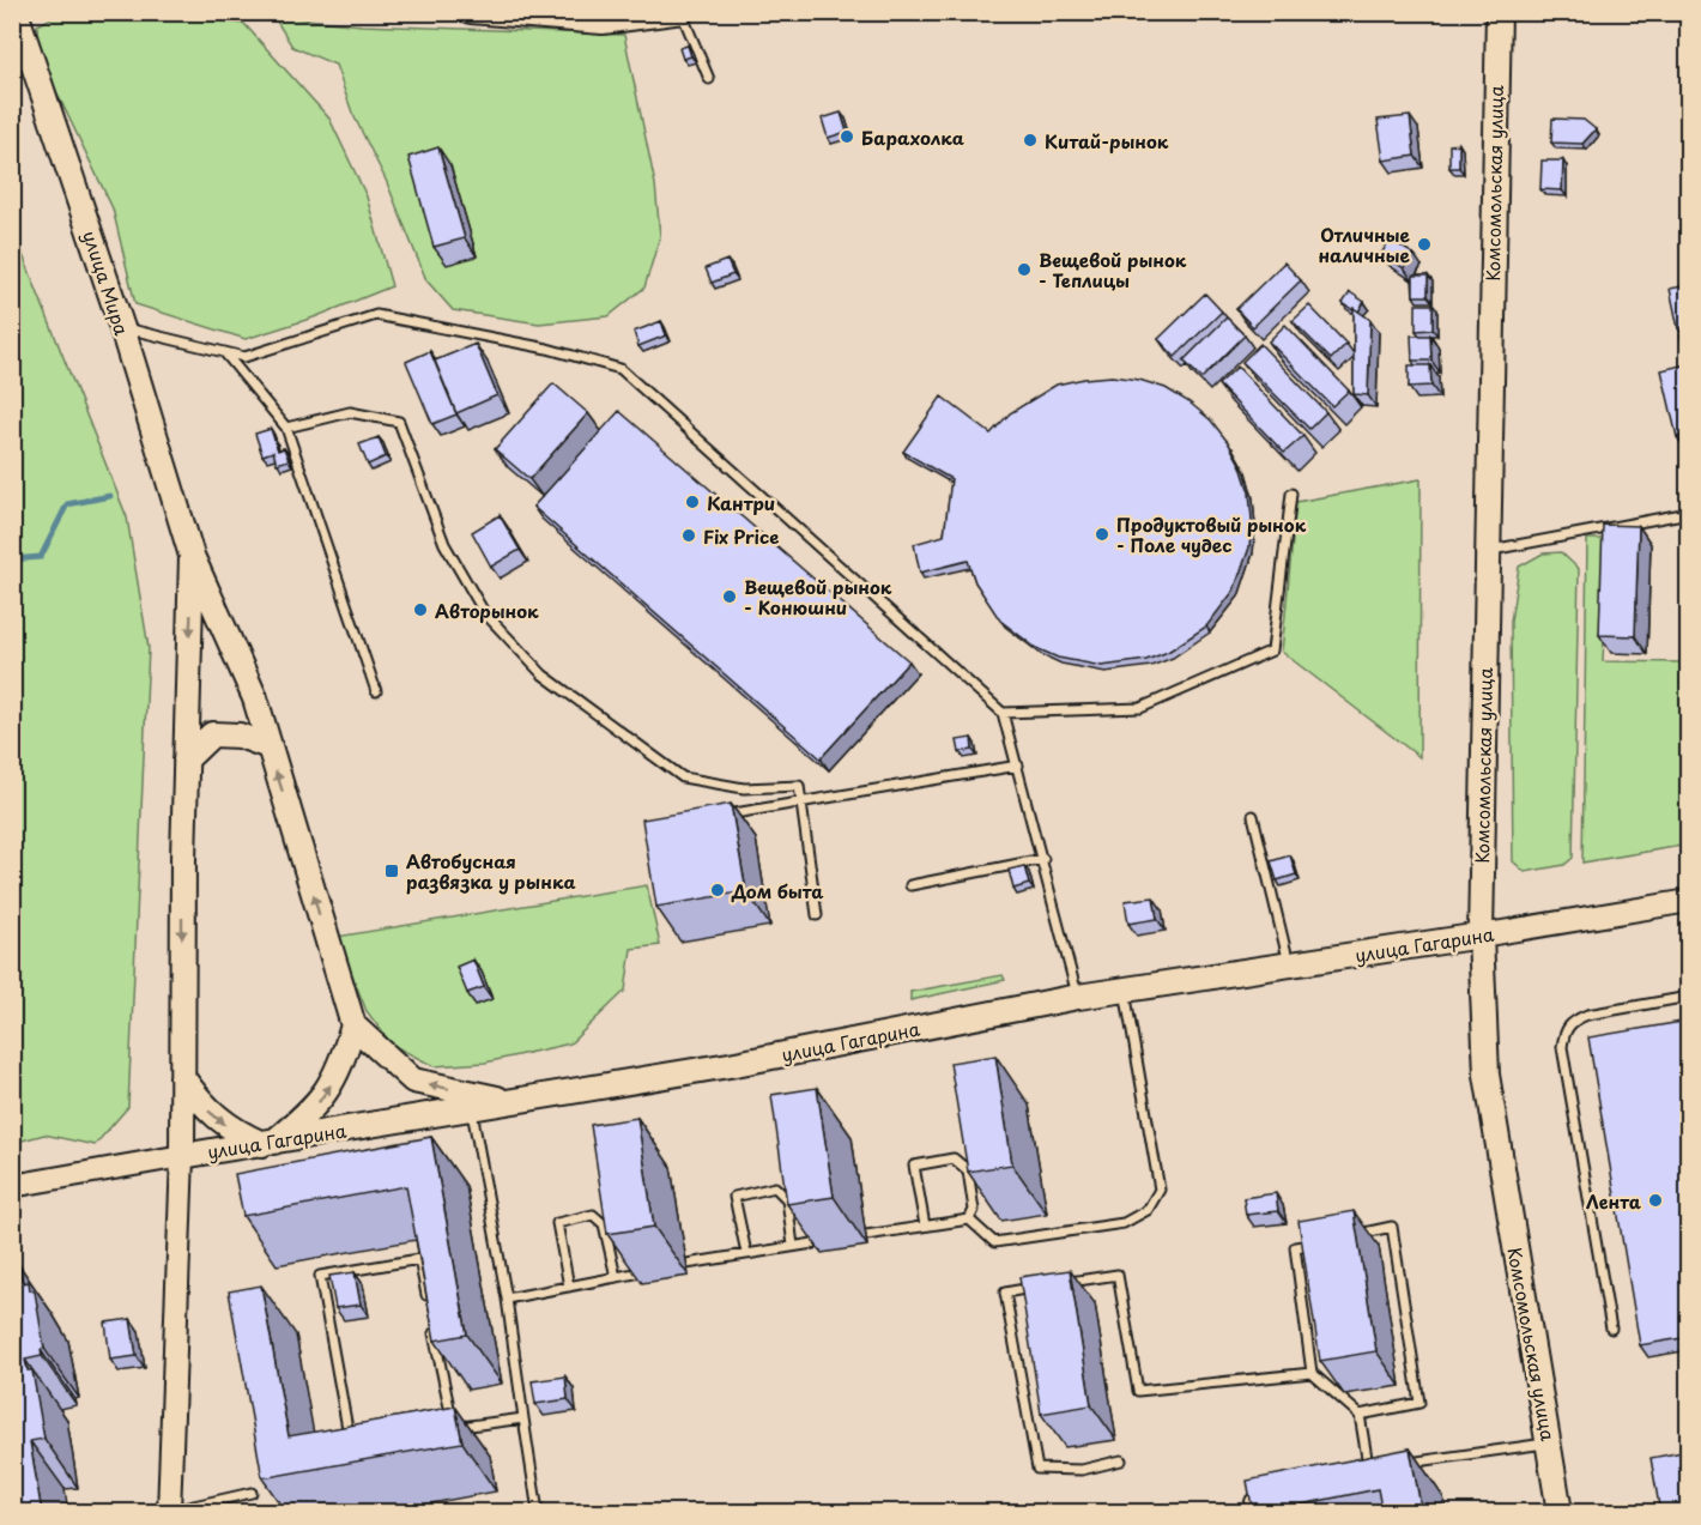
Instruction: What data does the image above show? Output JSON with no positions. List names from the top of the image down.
{
  "streets": {
    "main road": ["Комсомольская улица", "улица Мира", "улица Гагарина"]
  },
  "crossings": [
    ["Комсомольская улица", "улица Гагарина"]
  ],
  "places": {
    "other": [
      "Барахолка",
      "Китай-рынок",
      "Отличные наличные",
      "Вещевой рынок - Теплицы",
      "Кантри",
      "Продуктовый рынок - Поле чудес",
      "Fix Price",
      "Вещевой рынок - Конюшни",
      "Авторынок",
      "Дом быта",
      "Лента"
    ],
    "transit": ["Автобусная развязка у рынка"]
  }
}
